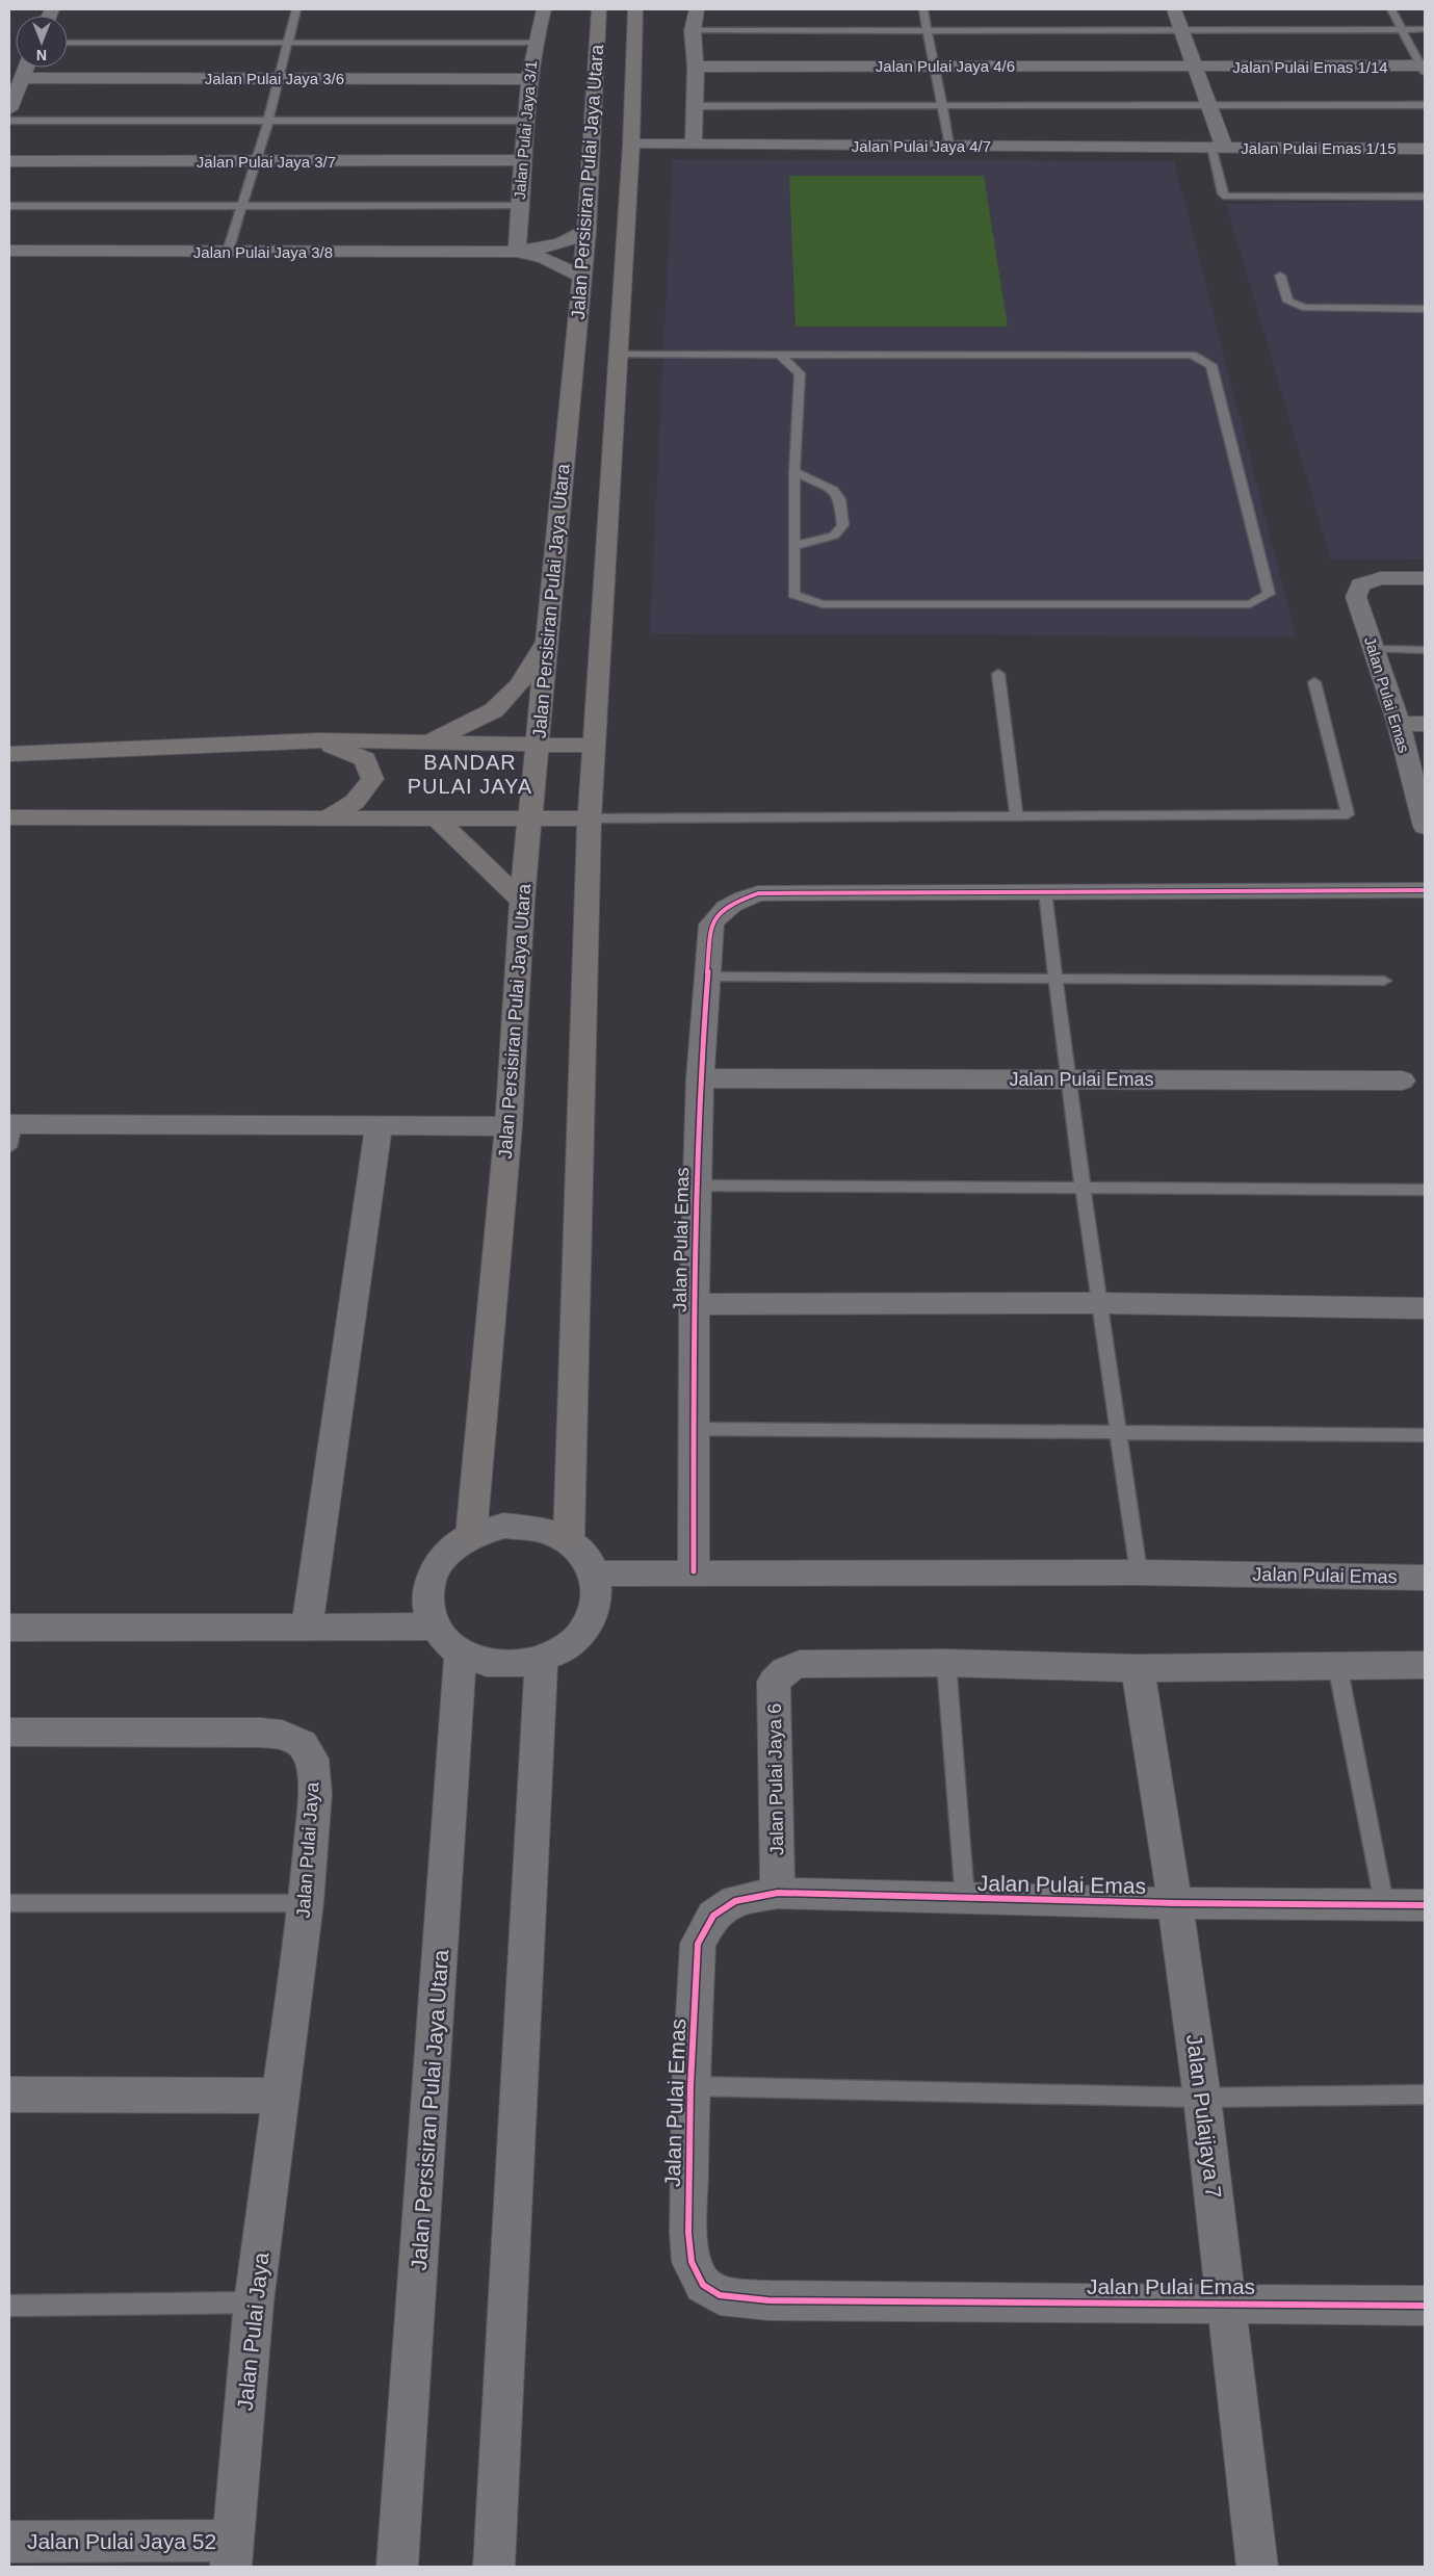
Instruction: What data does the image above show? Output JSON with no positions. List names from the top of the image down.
{
  "streets": {
    "main road": ["Jalan Persisiran Pulai Jaya Utara"],
    "street": [
      "Jalan Pulai Jaya 4/6",
      "Jalan Pulai Emas 1/14",
      "Jalan Pulai Jaya 3/6",
      "Jalan Pulai Jaya 3/1",
      "Jalan Pulai Jaya 4/7",
      "Jalan Pulai Emas 1/15",
      "Jalan Pulai Jaya 3/7",
      "Jalan Pulai Jaya 3/8",
      "Jalan Pulai Emas",
      "Jalan Pulai Jaya 6",
      "Jalan Pulai Jaya",
      "Jalan Pulaijaya 7",
      "Jalan Pulai Jaya 52"
    ]
  },
  "crossings": [
    ["Jalan Pulai Jaya 4/6", "Jalan Pulai Emas 1/14"],
    ["Jalan Pulai Jaya 3/6", "Jalan Pulai Jaya 3/1"],
    ["Jalan Pulai Jaya 3/1", "Jalan Pulai Jaya 3/7"],
    ["Jalan Pulai Jaya 3/1", "Jalan Pulai Jaya 3/8"],
    ["Jalan Pulai Jaya 4/7", "Jalan Pulai Emas 1/15"],
    ["Jalan Pulai Jaya 4/7", "Jalan Persisiran Pulai Jaya Utara"],
    ["Jalan Persisiran Pulai Jaya Utara", "Jalan Pulai Emas"],
    ["Jalan Pulai Emas", "Jalan Pulai Jaya 6"],
    ["Jalan Pulai Emas", "Jalan Pulaijaya 7"],
    ["Jalan Pulai Jaya", "Jalan Pulai Jaya 52"]
  ],
  "districts": ["BANDAR PULAI JAYA"],
  "north": "bottom"
}
